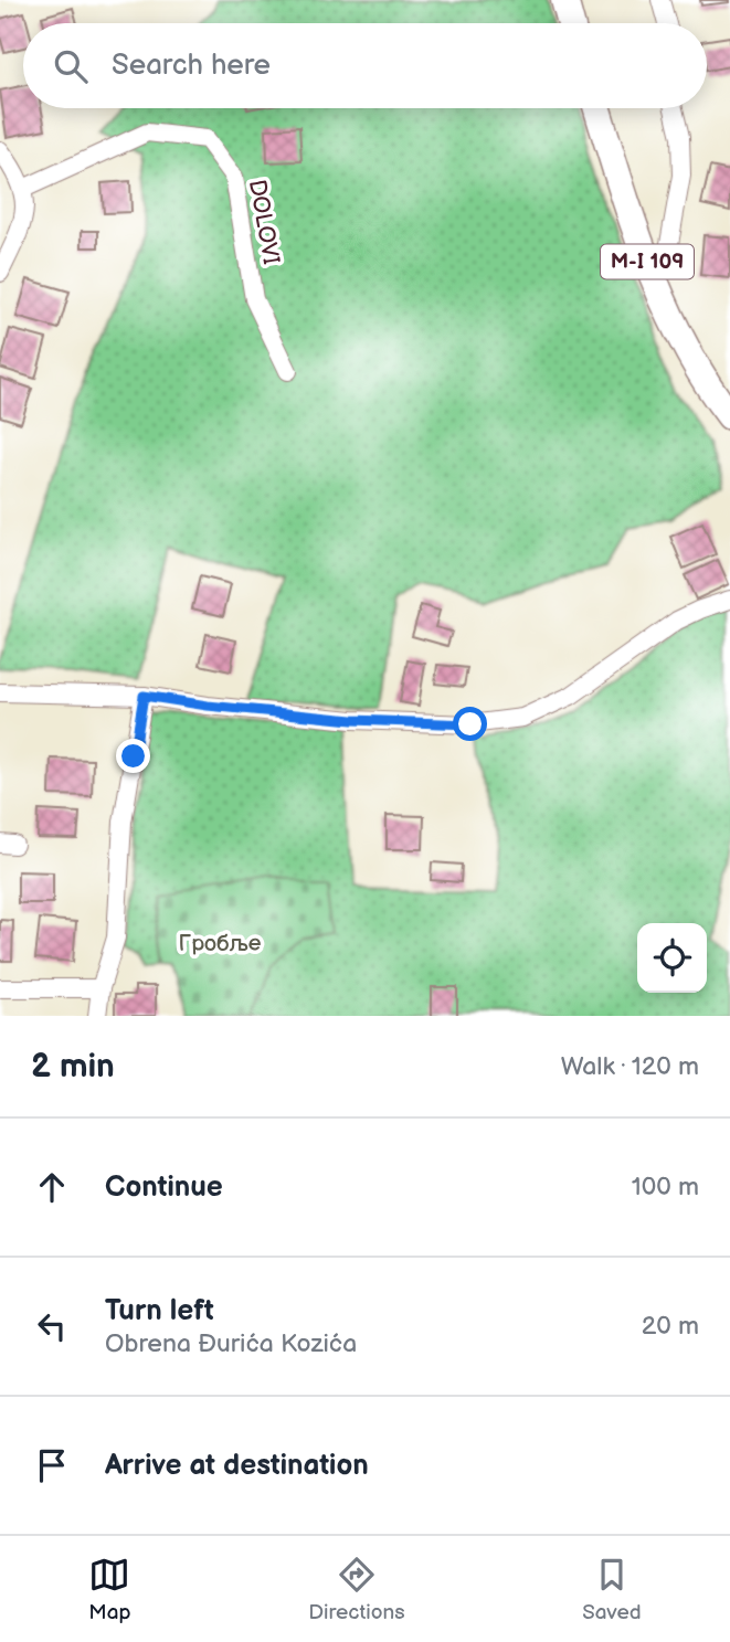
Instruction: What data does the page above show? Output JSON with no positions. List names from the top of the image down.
{
  "streets": {
    "main road": ["M-I 109"],
    "street": ["DOLOVI"]
  },
  "parks": ["Гробље"],
  "page": {
    "search": "Search here",
    "heading": ["2 min", "Walk · 120 m"],
    "list": [
      ["Continue", "100 m"],
      ["Turn left", "Obrena Đurića Kozića", "20 m"],
      "Arrive at destination"
    ],
    "nav": ["Map", "Directions", "Saved"]
  }
}
